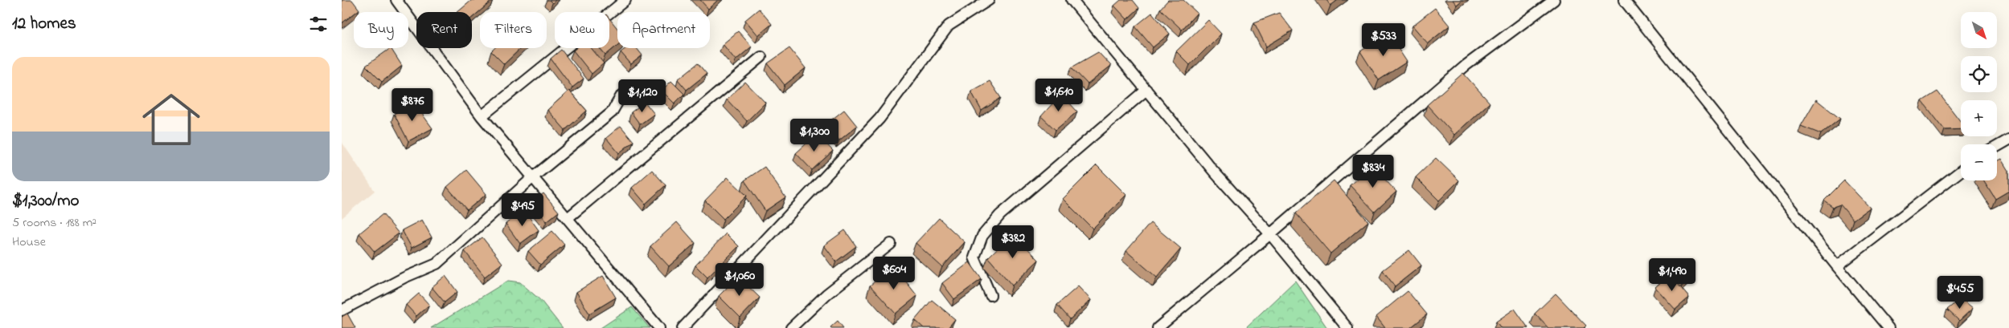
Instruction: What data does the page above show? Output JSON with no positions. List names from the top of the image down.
{
  "north": "bottom right",
  "page": {
    "heading": "12 homes",
    "map_buttons": ["+", "−"],
    "chip": [
      "Buy",
      "Rent",
      "Filters",
      "New",
      "Apartment"
    ],
    "price": [
      "$533",
      "$1,610",
      "$1,120",
      "$876",
      "$1,300",
      "$834",
      "$495",
      "$382",
      "$604",
      "$1,490",
      "$1,060",
      "$455"
    ],
    "list": [
      {
        "name": "$1,300/mo",
        "note": "5 rooms · 188 m² · House"
      }
    ]
  }
}
